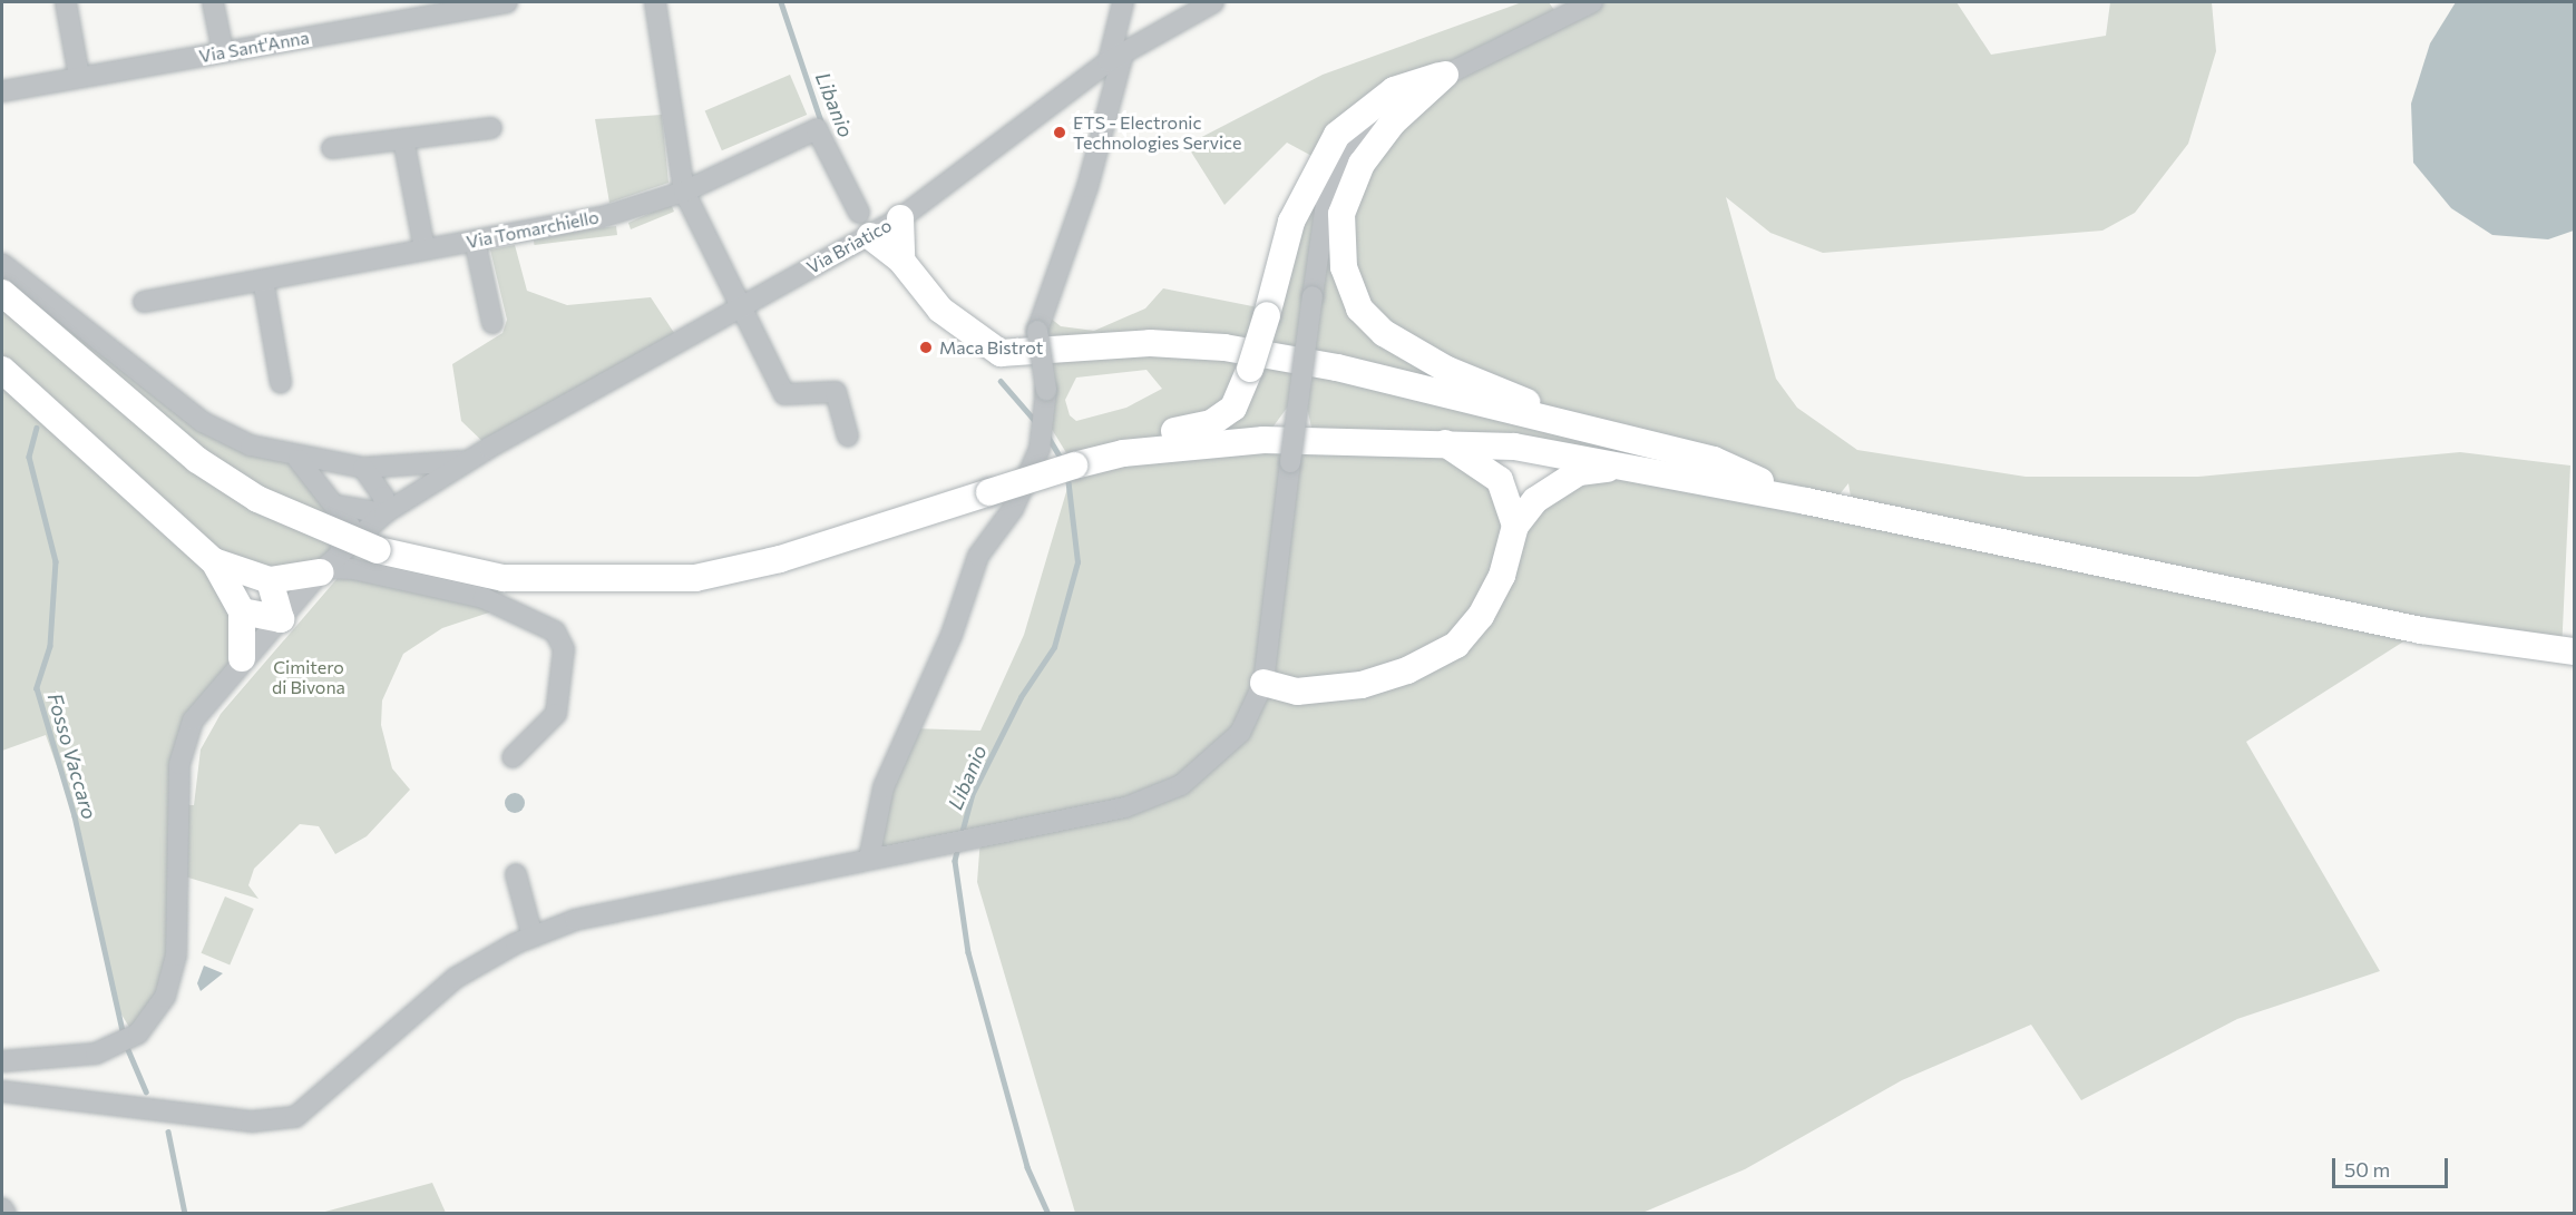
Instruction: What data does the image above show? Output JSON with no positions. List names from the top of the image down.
{
  "streets": {
    "street": ["Via Sant'Anna", "Via Tomarchiello", "Via Briatico"]
  },
  "water": ["Libanio", "Fosso Vaccaro"],
  "parks": ["Cimitero di Bivona"],
  "places": ["ETS - Electronic Technologies Service", "Maca Bistrot"],
  "scale_bar": "50 m"
}
